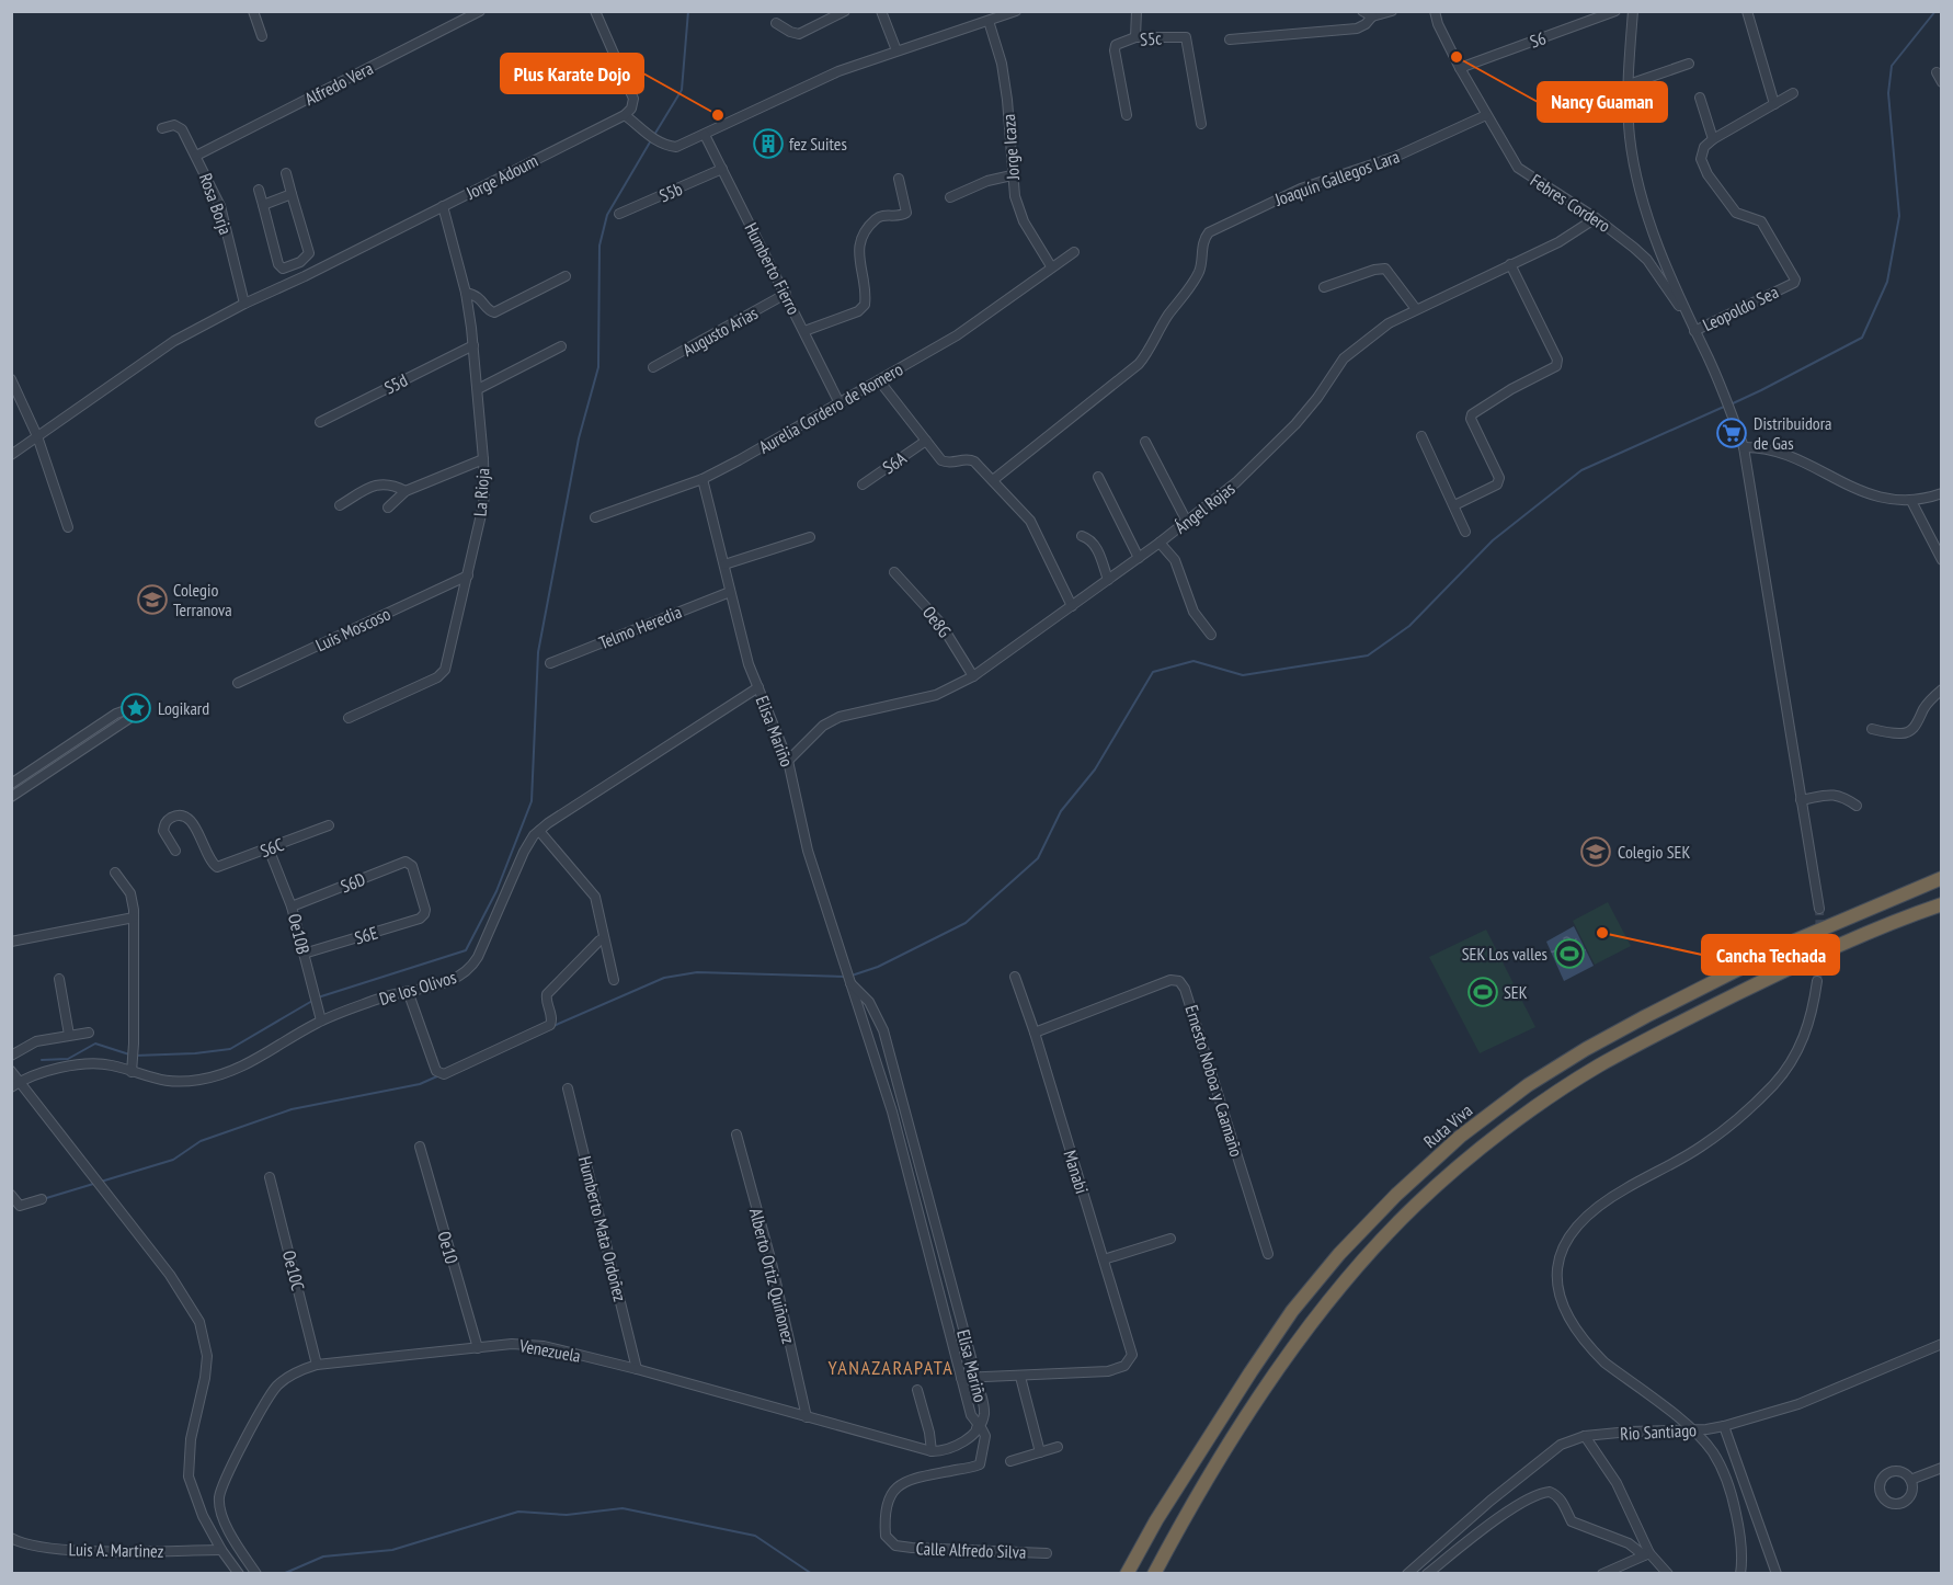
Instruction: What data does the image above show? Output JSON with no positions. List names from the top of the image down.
{
  "streets": {
    "highway": ["Ruta Viva"],
    "street": [
      "S5c",
      "S6",
      "Alfredo Vera",
      "Jorge Icaza",
      "Jorge Adoum",
      "Joaquín Gallegos Lara",
      "S5b",
      "Febres Cordero",
      "Rosa Borja",
      "Humberto Fierro",
      "Leopoldo Sea",
      "Augusto Arias",
      "S5d",
      "Aurelia Cordero de Romero",
      "S6A",
      "La Rioja",
      "Ángel Rojas",
      "Oe8G",
      "Telmo Heredia",
      "Luis Moscoso",
      "Elisa Mariño",
      "S6C",
      "S6D",
      "Oe10B",
      "S6E",
      "De los Olivos",
      "Ernesto Noboa y Caamaño",
      "Manabi",
      "Humberto Mata Ordoñez",
      "Oe10",
      "Oe10C",
      "Alberto Ortiz Quiñonez",
      "Venezuela",
      "Rio Santiago",
      "Luis A. Martinez",
      "Calle Alfredo Silva"
    ]
  },
  "crossings": [
    ["S6", "Febres Cordero"],
    ["Alfredo Vera", "Rosa Borja"],
    ["Jorge Icaza", "Aurelia Cordero de Romero"],
    ["Jorge Adoum", "Rosa Borja"],
    ["Jorge Adoum", "La Rioja"],
    ["Joaquín Gallegos Lara", "Febres Cordero"],
    ["S5b", "Humberto Fierro"],
    ["Febres Cordero", "Ángel Rojas"],
    ["Humberto Fierro", "Augusto Arias"],
    ["Humberto Fierro", "Aurelia Cordero de Romero"],
    ["S5d", "La Rioja"],
    ["Aurelia Cordero de Romero", "Elisa Mariño"],
    ["La Rioja", "Luis Moscoso"],
    ["Ángel Rojas", "Oe8G"],
    ["Ángel Rojas", "Elisa Mariño"],
    ["Telmo Heredia", "Elisa Mariño"],
    ["Elisa Mariño", "De los Olivos"],
    ["Elisa Mariño", "Calle Alfredo Silva"],
    ["S6C", "Oe10B"],
    ["S6D", "Oe10B"],
    ["S6D", "S6E"],
    ["Oe10B", "S6E"],
    ["Oe10B", "De los Olivos"],
    ["Ernesto Noboa y Caamaño", "Manabi"],
    ["Humberto Mata Ordoñez", "Venezuela"],
    ["Oe10", "Venezuela"],
    ["Oe10C", "Venezuela"],
    ["Alberto Ortiz Quiñonez", "Venezuela"]
  ],
  "districts": ["YANAZARAPATA"],
  "places": {
    "other": ["Nancy Guaman", "Plus Karate Dojo", "Cancha Techada"],
    "building": ["fez Suites"],
    "supermarket": ["Distribuidora de Gas"],
    "school or university": ["Colegio Terranova", "Colegio SEK"],
    "place": ["Logikard"],
    "sports": ["SEK Los valles", "SEK"]
  }
}
